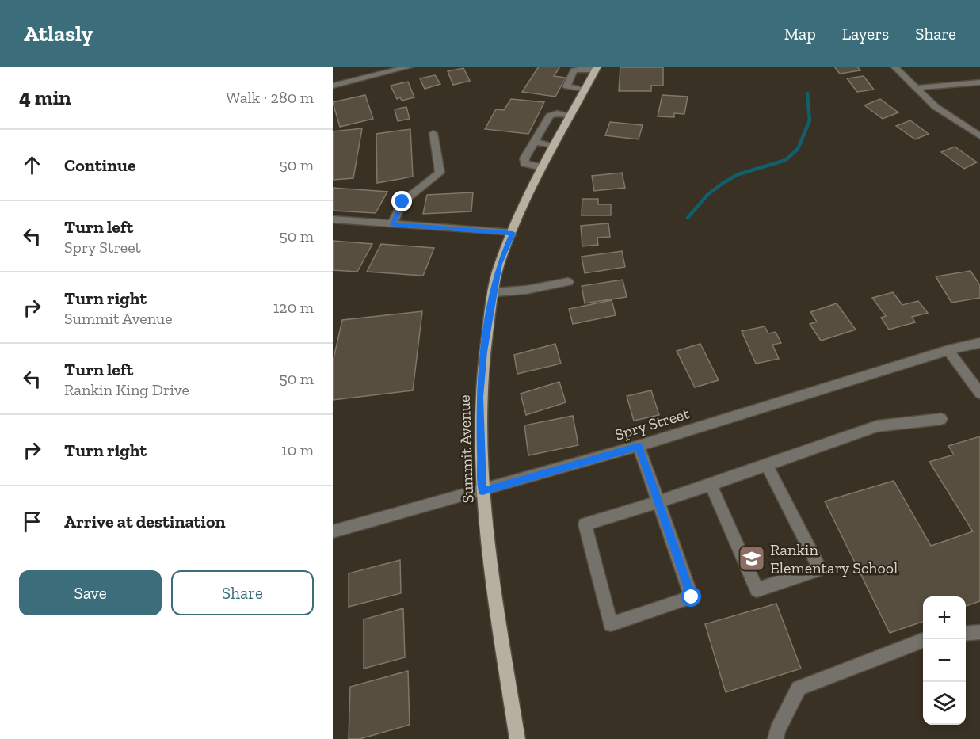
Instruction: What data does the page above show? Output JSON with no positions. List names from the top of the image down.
{
  "streets": {
    "main road": ["Summit Avenue"],
    "street": ["Spry Street"]
  },
  "crossings": [
    ["Spry Street", "Summit Avenue"]
  ],
  "places": {
    "school or university": ["Rankin Elementary School"]
  },
  "page": {
    "header": "Atlasly",
    "nav": ["Map", "Layers", "Share"],
    "heading": ["4 min", "Walk · 280 m"],
    "list": [
      ["Continue", "50 m"],
      ["Turn left", "Spry Street", "50 m"],
      ["Turn right", "Summit Avenue", "120 m"],
      ["Turn left", "Rankin King Drive", "50 m"],
      ["Turn right", "10 m"],
      "Arrive at destination"
    ],
    "buttons": ["Save", "Share"],
    "map_buttons": ["+", "−"]
  }
}
